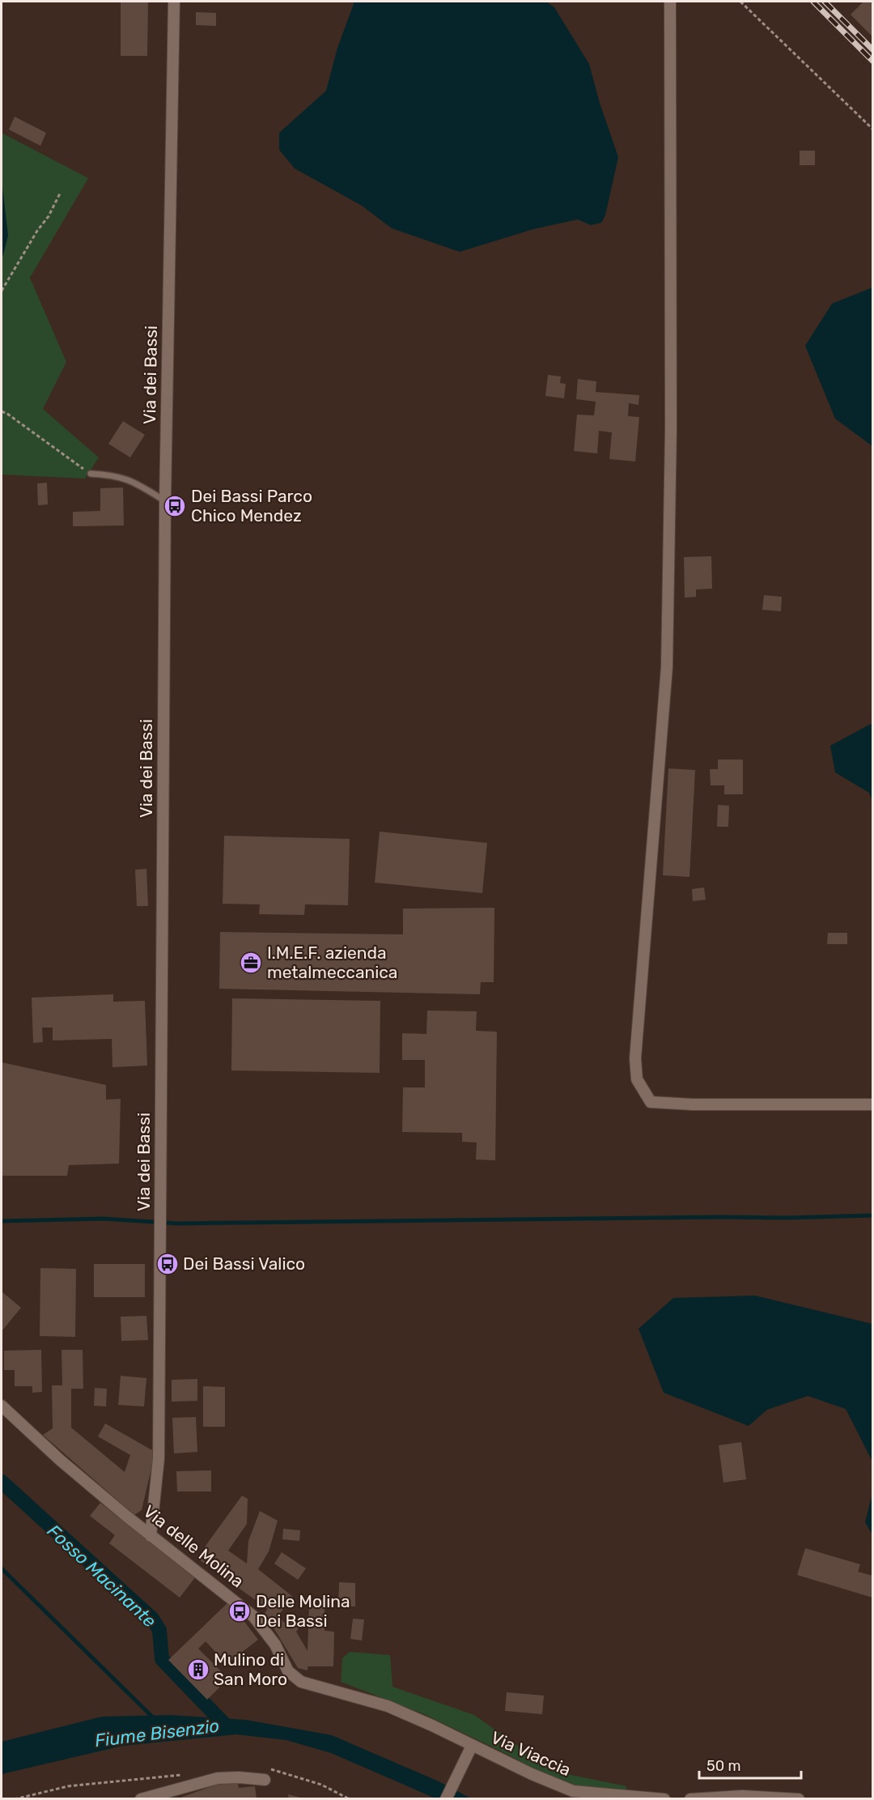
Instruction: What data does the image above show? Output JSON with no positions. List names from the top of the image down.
{
  "streets": {
    "street": ["Via dei Bassi", "Via delle Molina", "Via Viaccia"]
  },
  "crossings": [
    ["Via dei Bassi", "Via delle Molina"],
    ["Via delle Molina", "Via Viaccia"]
  ],
  "water": ["Fosso Macinante", "Fiume Bisenzio"],
  "places": {
    "bus stop": ["Dei Bassi Parco Chico Mendez", "Dei Bassi Valico", "Delle Molina Dei Bassi"],
    "office": ["I.M.E.F. azienda metalmeccanica"],
    "building": ["Mulino di San Moro"]
  },
  "scale_bar": "50 m"
}
